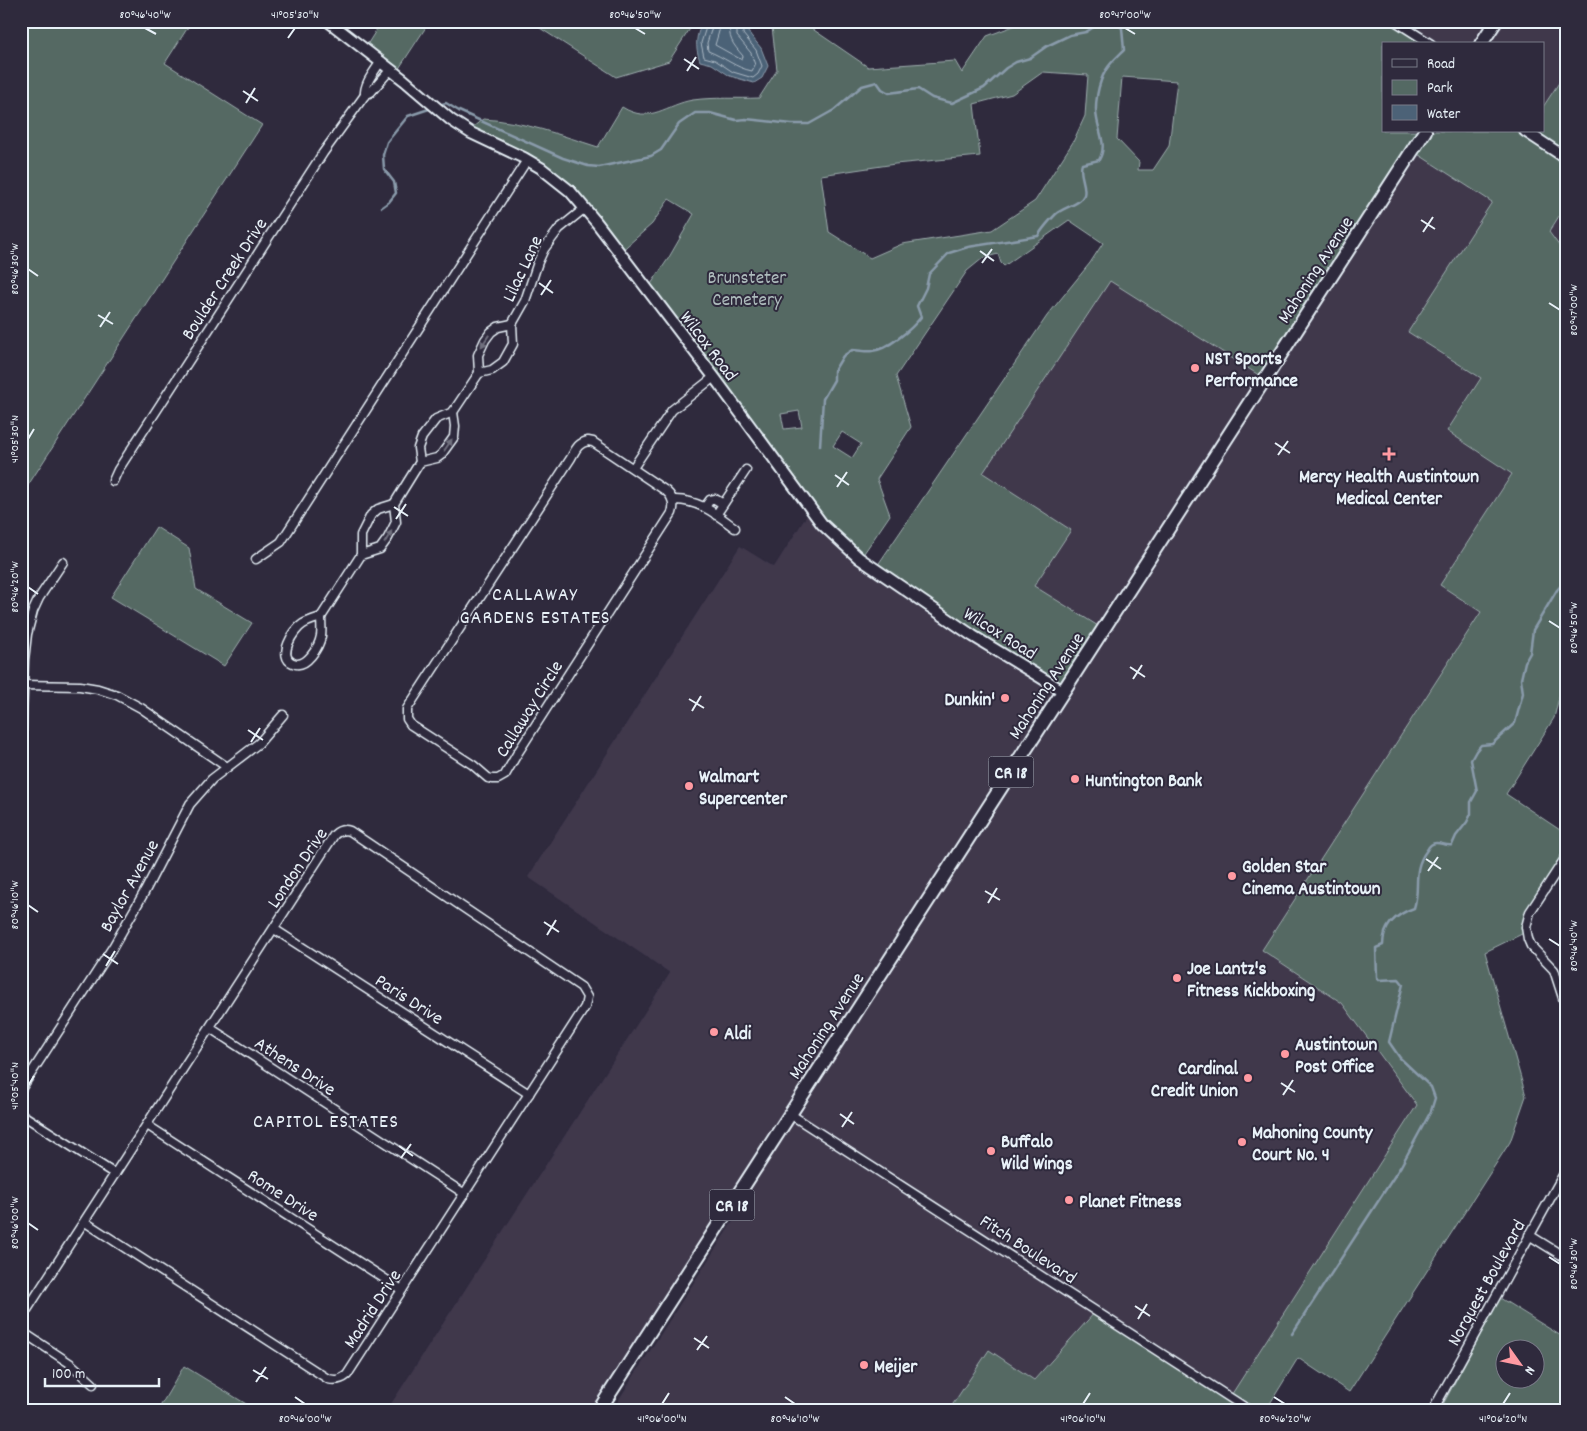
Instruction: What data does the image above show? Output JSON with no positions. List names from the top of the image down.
{
  "streets": {
    "main road": ["Mahoning Avenue", "CR 18"],
    "street": [
      "Lilac Lane",
      "Boulder Creek Drive",
      "Wilcox Road",
      "Callaway Circle",
      "London Drive",
      "Baylor Avenue",
      "Paris Drive",
      "Athens Drive",
      "Rome Drive",
      "Fitch Boulevard",
      "Norquest Boulevard",
      "Madrid Drive"
    ]
  },
  "crossings": [
    ["Lilac Lane", "Wilcox Road"],
    ["Mahoning Avenue", "Wilcox Road"],
    ["Mahoning Avenue", "Fitch Boulevard"],
    ["Boulder Creek Drive", "Wilcox Road"],
    ["London Drive", "Paris Drive"],
    ["London Drive", "Athens Drive"],
    ["London Drive", "Rome Drive"],
    ["London Drive", "Madrid Drive"],
    ["Paris Drive", "Madrid Drive"],
    ["Athens Drive", "Madrid Drive"],
    ["Rome Drive", "Madrid Drive"]
  ],
  "districts": ["CALLAWAY GARDENS ESTATES", "CAPITOL ESTATES"],
  "parks": ["Brunsteter Cemetery"],
  "places": {
    "other": [
      "NST Sports Performance",
      "Dunkin'",
      "Huntington Bank",
      "Walmart Supercenter",
      "Golden Star Cinema Austintown",
      "Joe Lantz's Fitness Kickboxing",
      "Aldi",
      "Austintown Post Office",
      "Cardinal Credit Union",
      "Mahoning County Court No. 4",
      "Buffalo Wild Wings",
      "Planet Fitness",
      "Meijer"
    ],
    "health": ["Mercy Health Austintown Medical Center"]
  },
  "legend": ["Road", "Park", "Water"],
  "scale_bar": "100 m",
  "north": "bottom right",
  "coordinates": [
    "80°46'40\"W",
    "41°05'30\"N",
    "80°46'50\"W",
    "80°47'00\"W",
    "80°46'30\"W",
    "80°46'20\"W",
    "80°46'10\"W",
    "41°05'40\"N",
    "80°46'00\"W",
    "41°06'00\"N",
    "41°06'10\"N",
    "41°06'20\"N"
  ]
}
